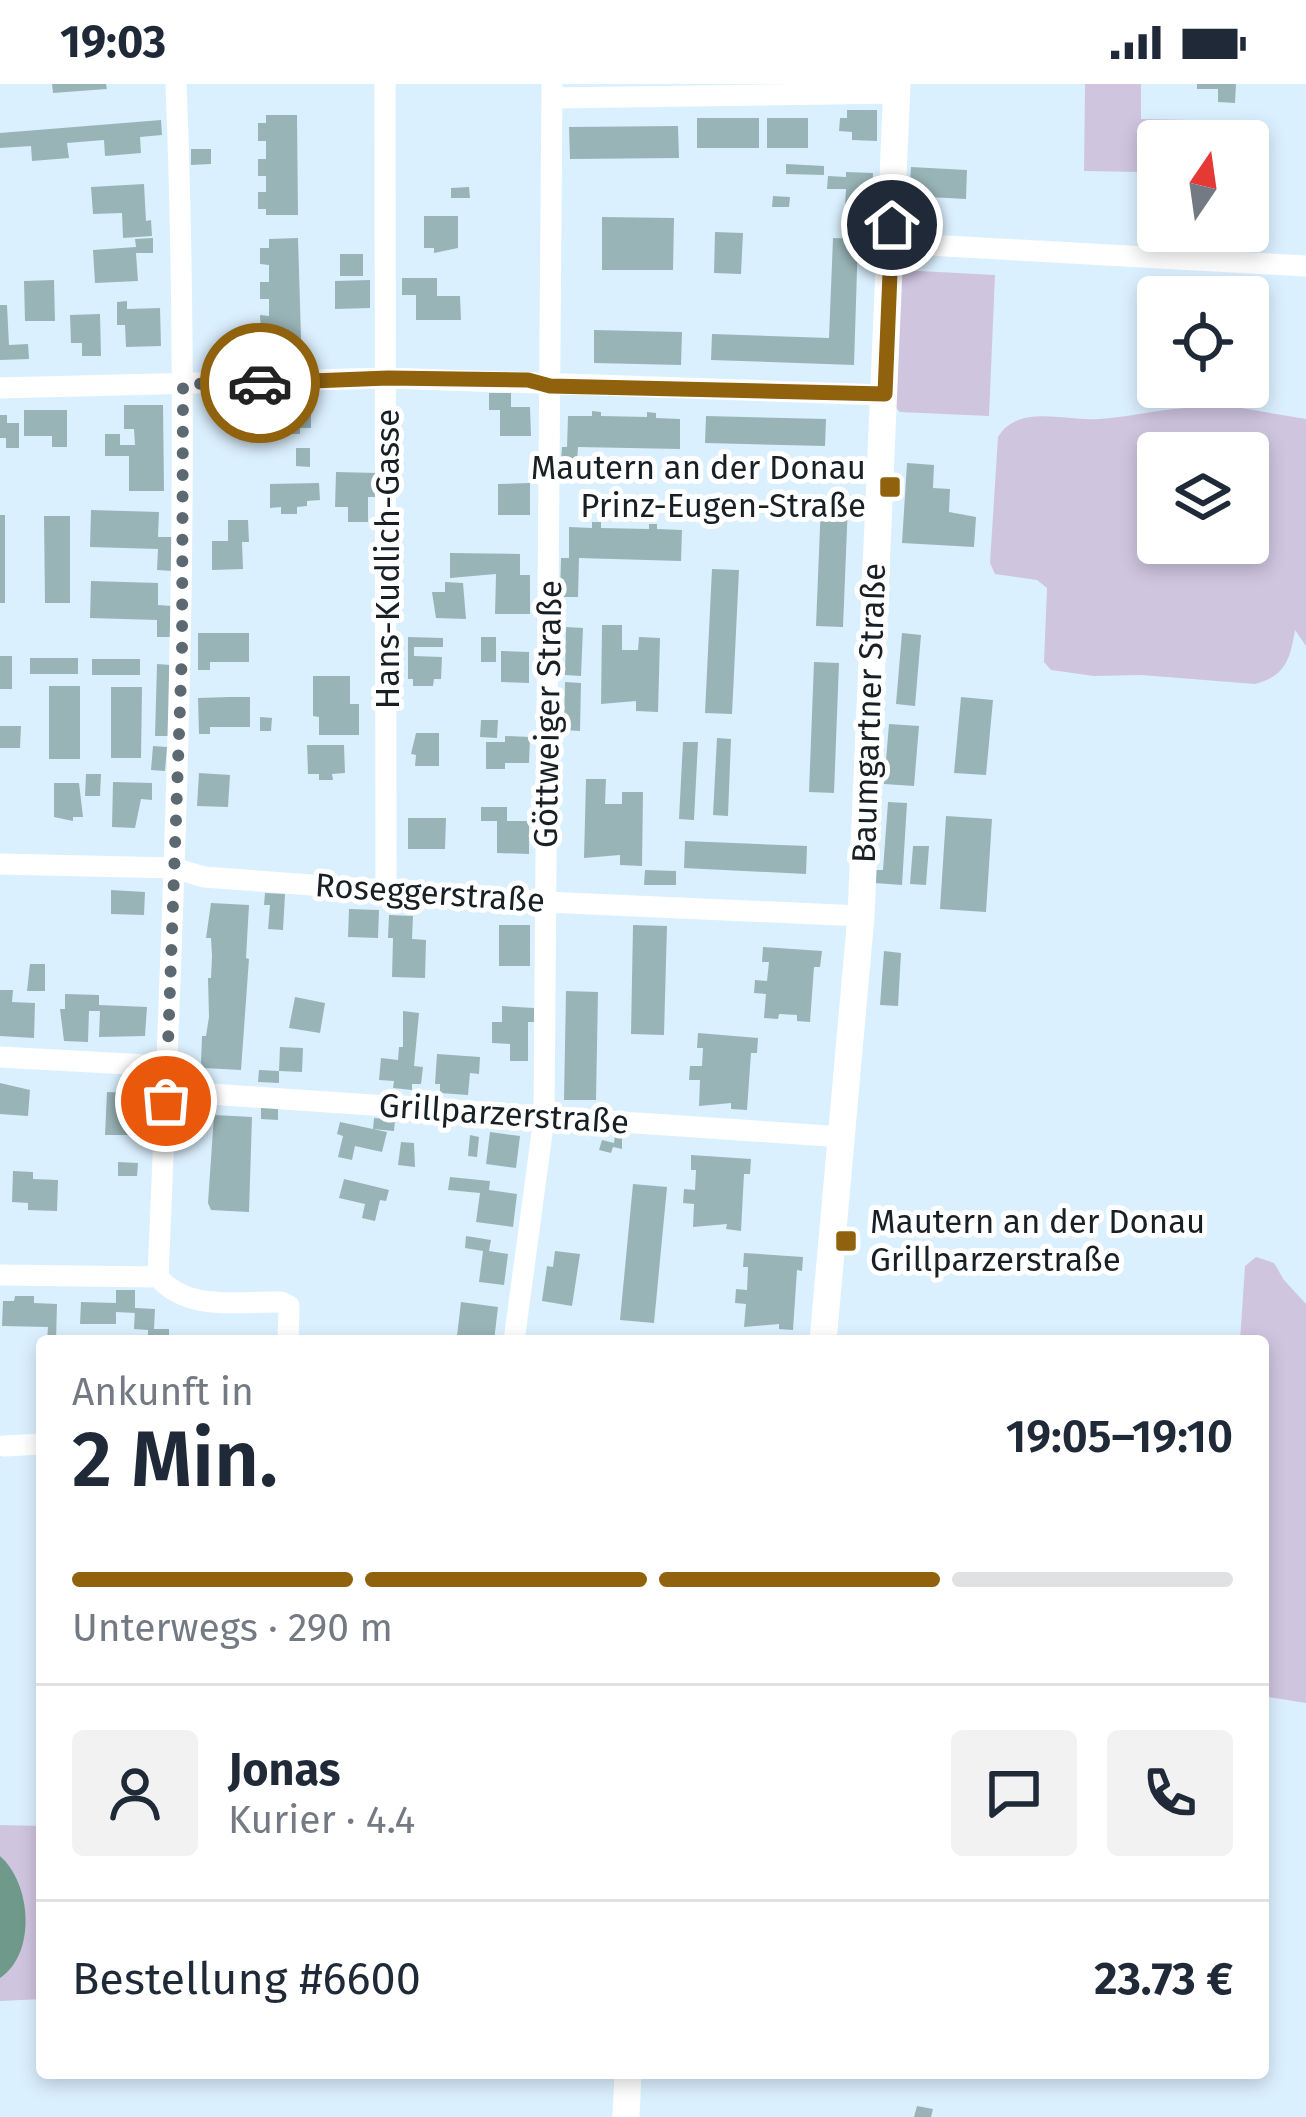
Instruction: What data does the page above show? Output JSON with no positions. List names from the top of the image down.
{
  "streets": {
    "street": [
      "Hans-Kudlich-Gasse",
      "Baumgartner Straße",
      "Göttweiger Straße",
      "Roseggerstraße",
      "Grillparzerstraße"
    ]
  },
  "crossings": [
    ["Hans-Kudlich-Gasse", "Roseggerstraße"],
    ["Baumgartner Straße", "Roseggerstraße"],
    ["Baumgartner Straße", "Grillparzerstraße"],
    ["Göttweiger Straße", "Roseggerstraße"],
    ["Göttweiger Straße", "Grillparzerstraße"]
  ],
  "places": {
    "transit": ["Mautern an der Donau Prinz-Eugen-Straße", "Mautern an der Donau Grillparzerstraße"]
  },
  "north": "top",
  "page": {
    "status": "19:03",
    "heading": ["2 Min.", "Ankunft in", "19:05–19:10"],
    "panel": [
      "Jonas",
      "Kurier · 4.4",
      "Bestellung #6600",
      "23.73 €"
    ],
    "bar": "Unterwegs · 290 m"
  }
}
